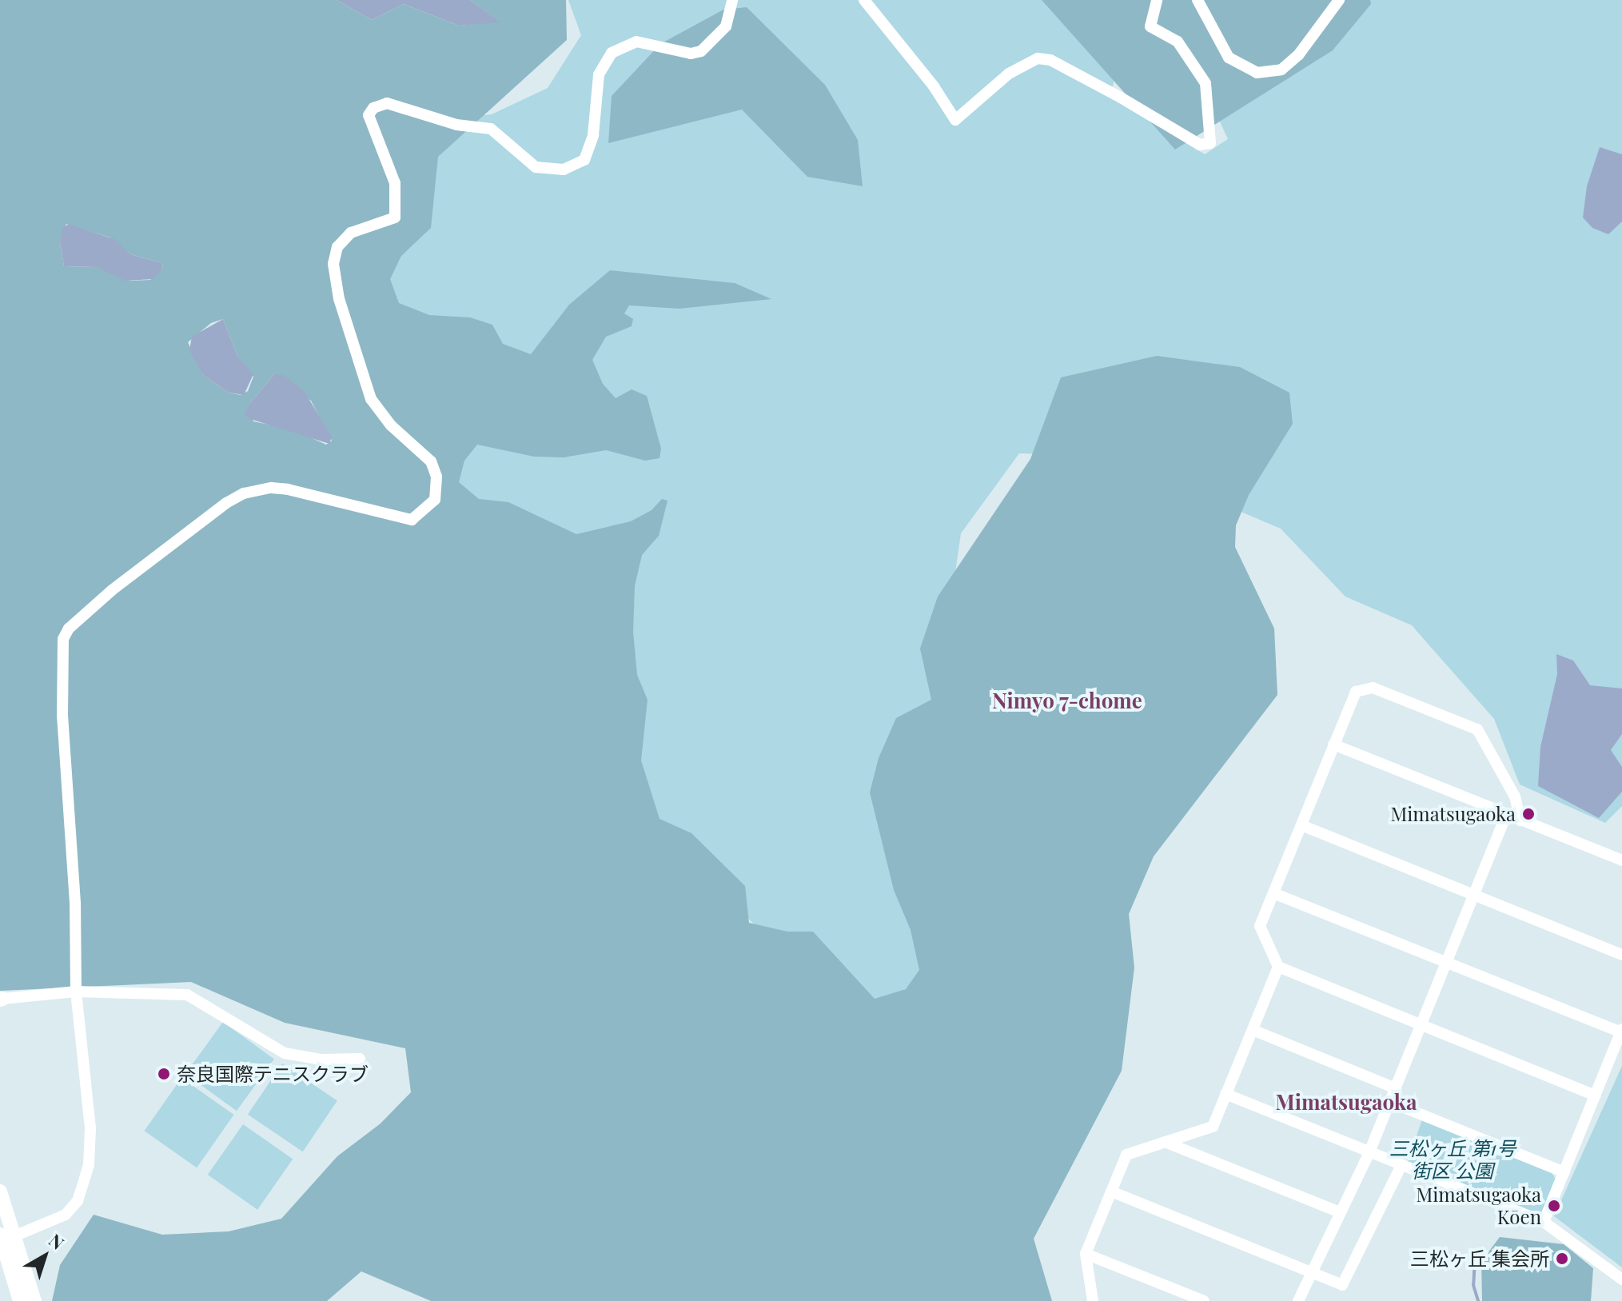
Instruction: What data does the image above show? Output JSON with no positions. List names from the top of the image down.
{
  "districts": ["Nimyo 7-chome", "Mimatsugaoka"],
  "parks": ["三松ヶ丘 第1号 街区 公園"],
  "places": [
    "Mimatsugaoka",
    "奈良国際テニスクラブ",
    "Mimatsugaoka Kōen",
    "三松ヶ丘 集会所"
  ],
  "north": "top right"
}
